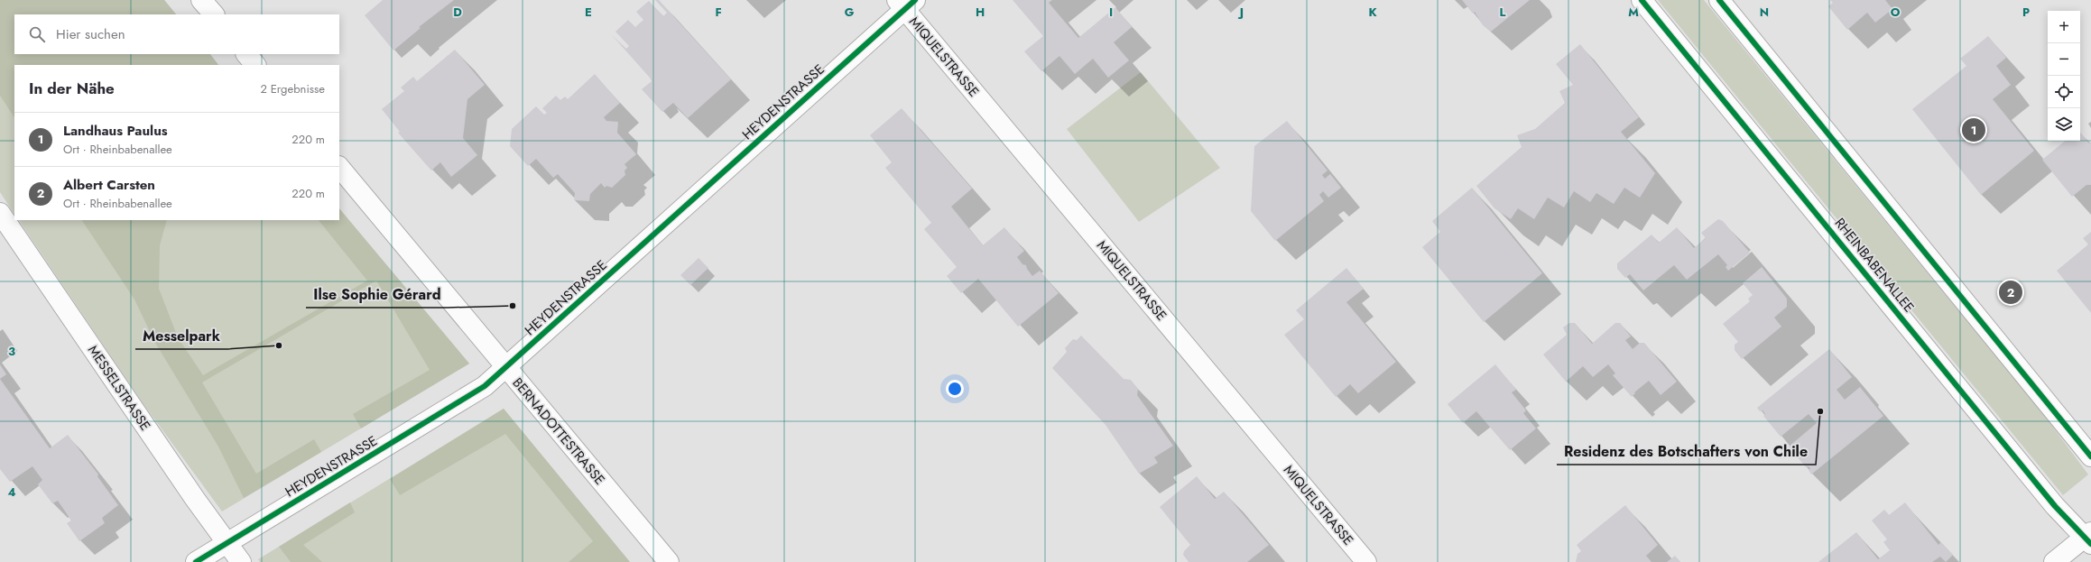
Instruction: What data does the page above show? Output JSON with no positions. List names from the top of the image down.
{
  "streets": {
    "street": [
      "MIQUELSTRASSE",
      "HEYDENSTRASSE",
      "RHEINBABENALLEE",
      "MESSELSTRASSE",
      "BERNADOTTESTRASSE"
    ]
  },
  "crossings": [
    ["MIQUELSTRASSE", "HEYDENSTRASSE"],
    ["HEYDENSTRASSE", "MESSELSTRASSE"],
    ["HEYDENSTRASSE", "BERNADOTTESTRASSE"]
  ],
  "places": ["Ilse Sophie Gérard", "Messelpark", "Residenz des Botschafters von Chile"],
  "page": {
    "map_buttons": ["+", "−"],
    "search": "Hier suchen",
    "heading": ["In der Nähe", "2 Ergebnisse"],
    "list": [
      {
        "mark": "1",
        "name": "Landhaus Paulus",
        "note": "Ort · Rheinbabenallee",
        "value": "220 m"
      },
      {
        "mark": "2",
        "name": "Albert Carsten",
        "note": "Ort · Rheinbabenallee",
        "value": "220 m"
      }
    ],
    "pins": ["1", "2"]
  },
  "grid": {
    "columns": [
      "D",
      "E",
      "F",
      "G",
      "H",
      "I",
      "J",
      "K",
      "L",
      "M",
      "N",
      "O",
      "P"
    ],
    "rows": ["3", "4"]
  }
}
